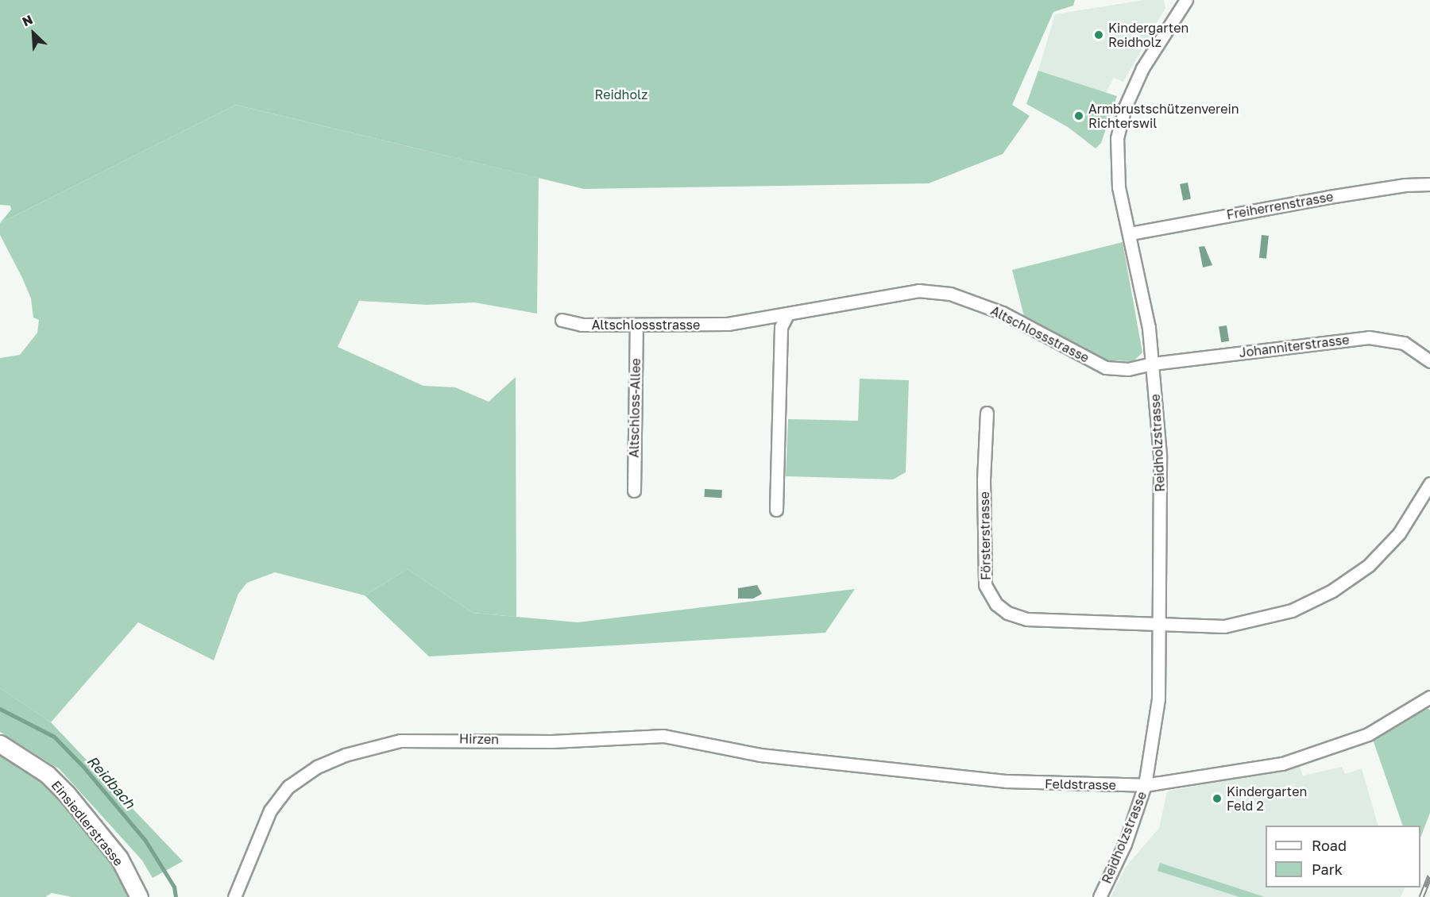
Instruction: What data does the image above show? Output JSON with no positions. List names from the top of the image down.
{
  "streets": {
    "main road": ["Einsiedlerstrasse"],
    "street": [
      "Freiherrenstrasse",
      "Altschlossstrasse",
      "Johanniterstrasse",
      "Altschloss-Allee",
      "Reidholzstrasse",
      "Försterstrasse",
      "Hirzen",
      "Feldstrasse"
    ]
  },
  "crossings": [
    ["Freiherrenstrasse", "Reidholzstrasse"],
    ["Altschlossstrasse", "Johanniterstrasse"],
    ["Altschlossstrasse", "Altschloss-Allee"],
    ["Altschlossstrasse", "Reidholzstrasse"],
    ["Johanniterstrasse", "Reidholzstrasse"],
    ["Reidholzstrasse", "Försterstrasse"],
    ["Reidholzstrasse", "Feldstrasse"],
    ["Hirzen", "Feldstrasse"]
  ],
  "water": ["Reidbach"],
  "parks": ["Reidholz"],
  "places": ["Kindergarten Reidholz", "Armbrustschützenverein Richterswil", "Kindergarten Feld 2"],
  "legend": ["Road", "Park"],
  "north": "top left"
}
